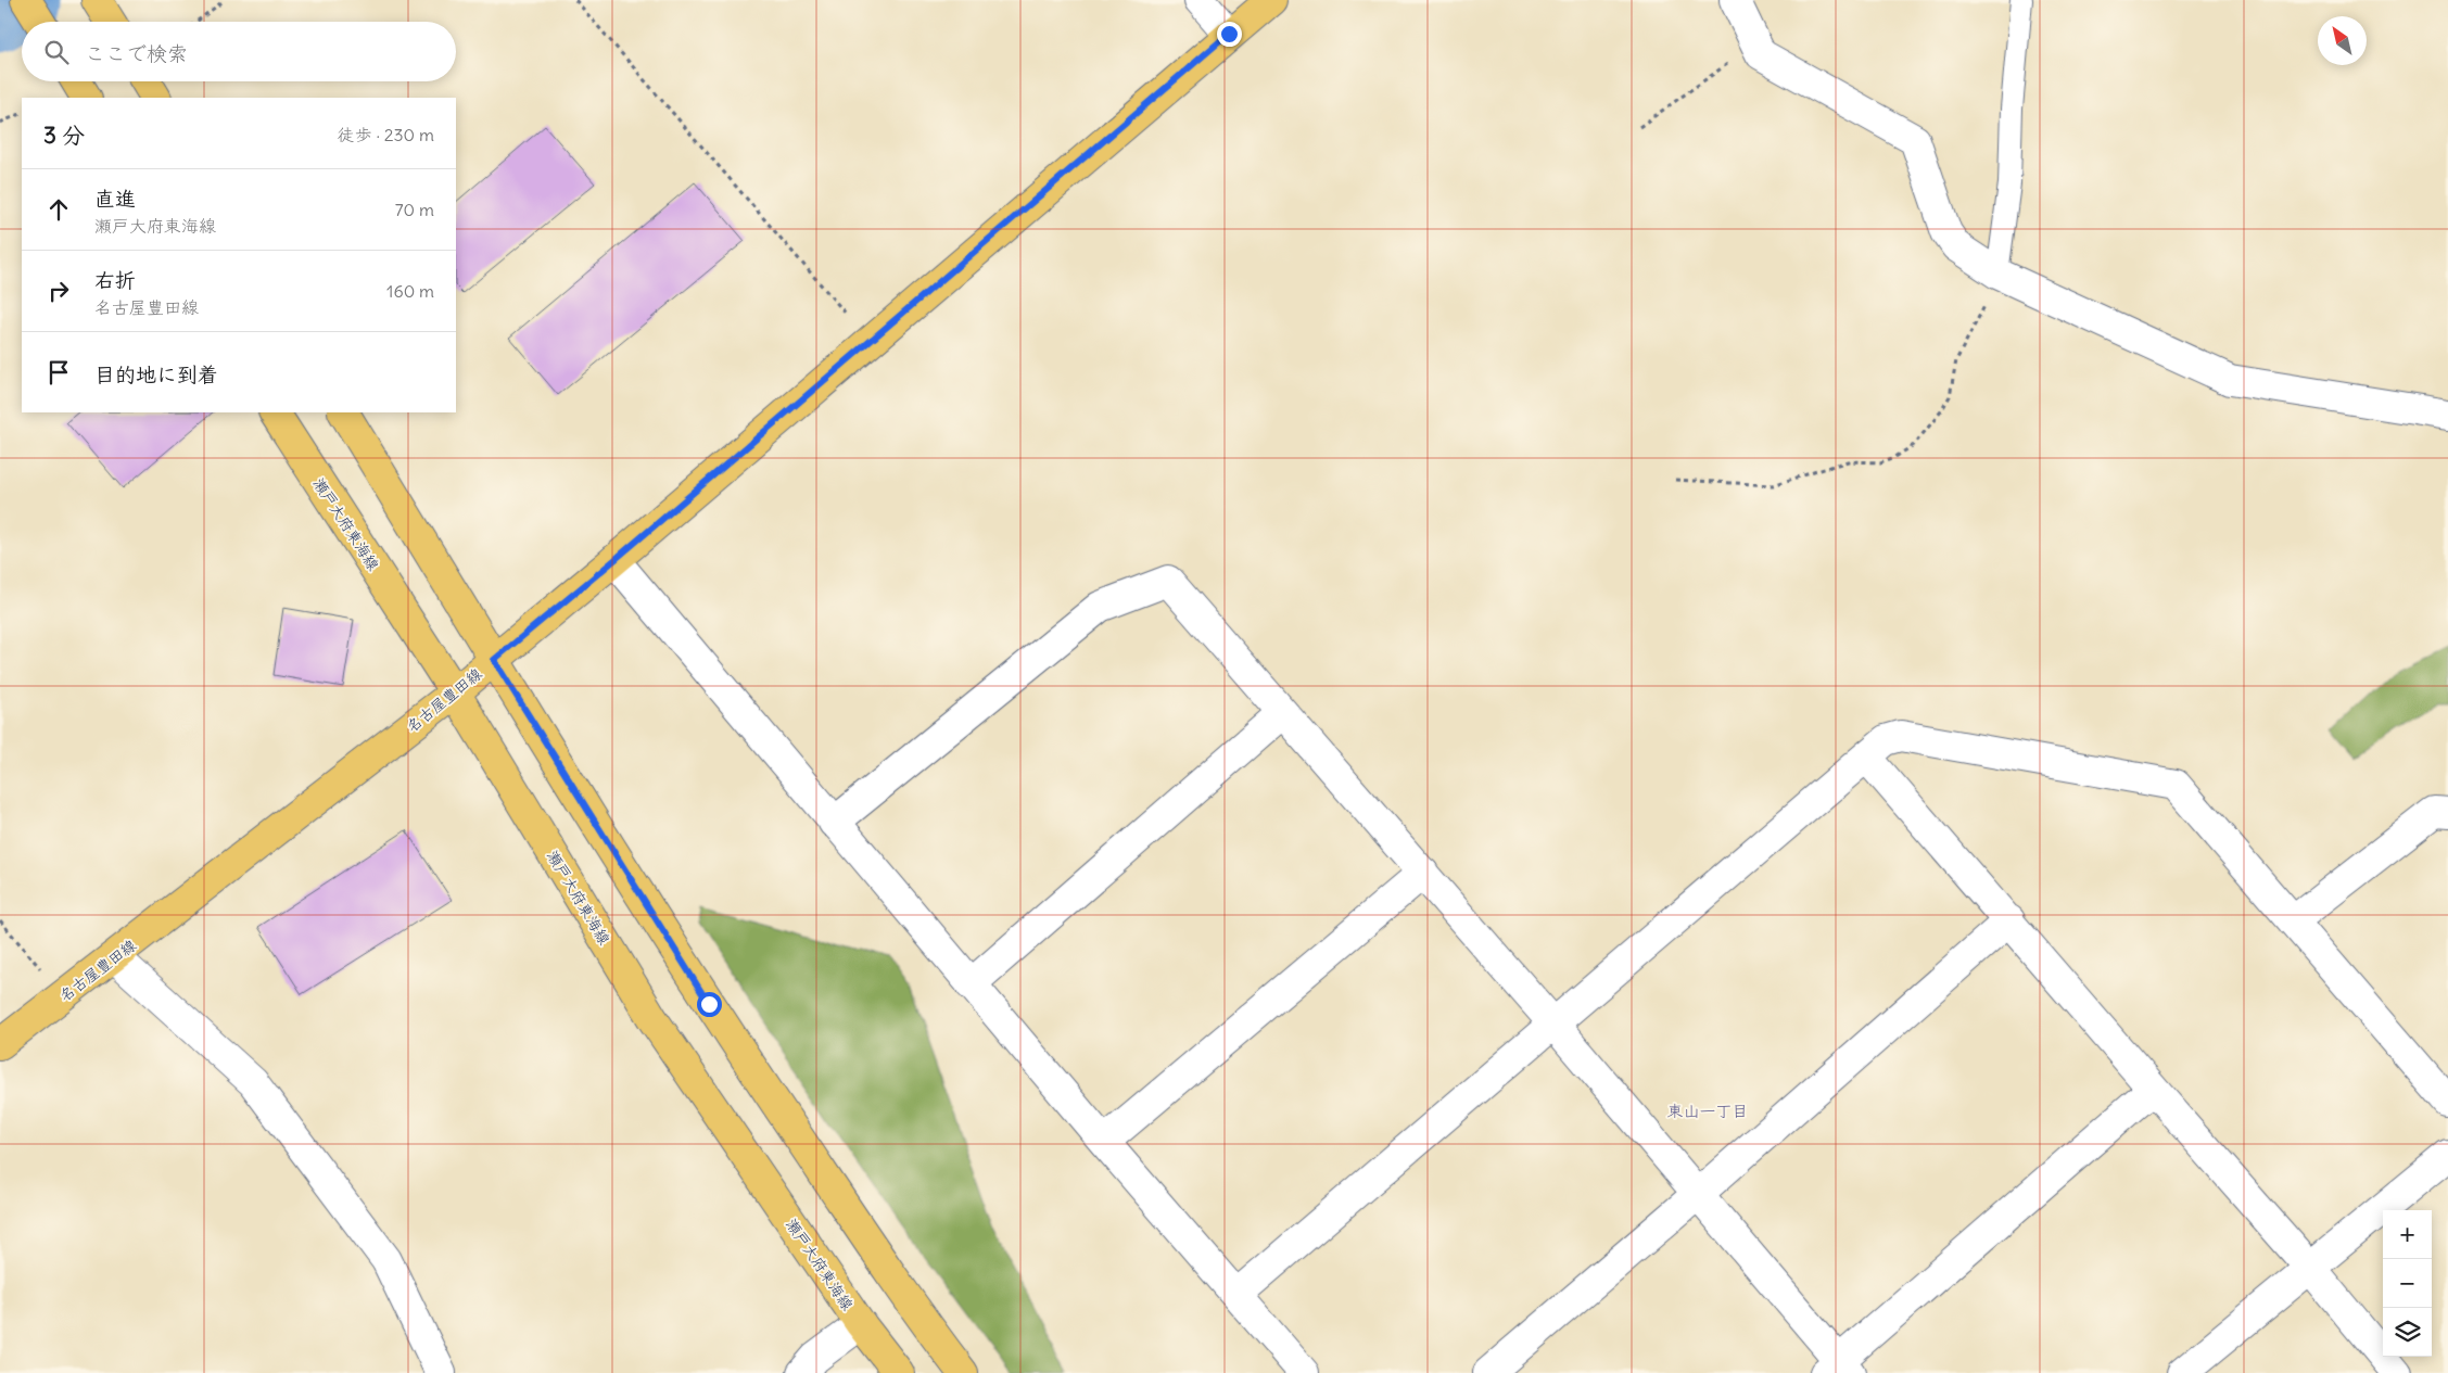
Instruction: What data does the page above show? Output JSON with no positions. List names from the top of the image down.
{
  "streets": {
    "main road": ["瀬戸大府東海線", "名古屋豊田線"]
  },
  "crossings": [
    ["瀬戸大府東海線", "名古屋豊田線"]
  ],
  "districts": ["東山一丁目"],
  "north": "top left",
  "page": {
    "search": "ここで検索",
    "heading": ["3 分", "徒歩 · 230 m"],
    "list": [
      ["直進", "瀬戸大府東海線", "70 m"],
      ["右折", "名古屋豊田線", "160 m"],
      "目的地に到着"
    ],
    "map_buttons": ["+", "−"]
  }
}
